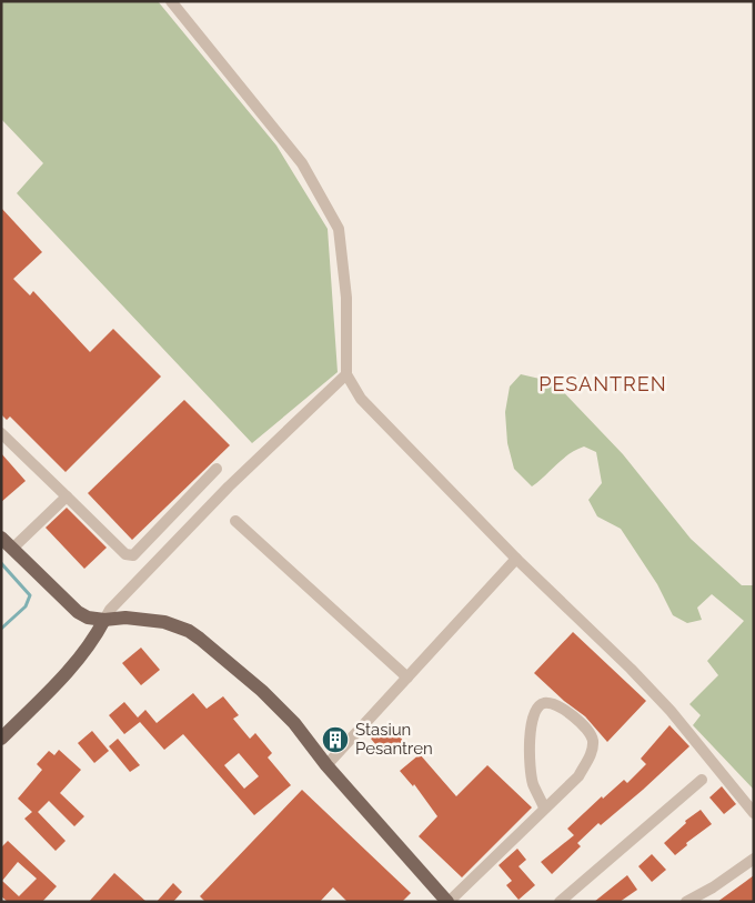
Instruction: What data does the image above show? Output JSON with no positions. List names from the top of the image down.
{
  "districts": ["PESANTREN"],
  "places": {
    "building": ["Stasiun Pesantren"]
  }
}
